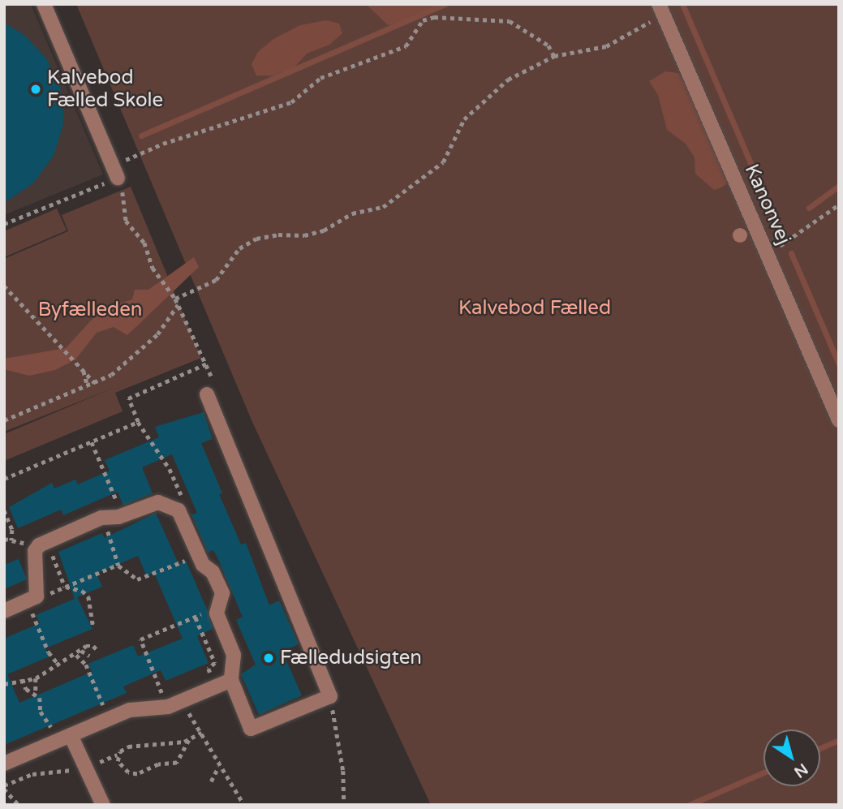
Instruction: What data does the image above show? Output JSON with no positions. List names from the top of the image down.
{
  "streets": {
    "street": ["Kanonvej"]
  },
  "parks": ["Kalvebod Fælled", "Byfælleden"],
  "places": ["Kalvebod Fælled Skole", "Fælledudsigten"],
  "north": "bottom right"
}
